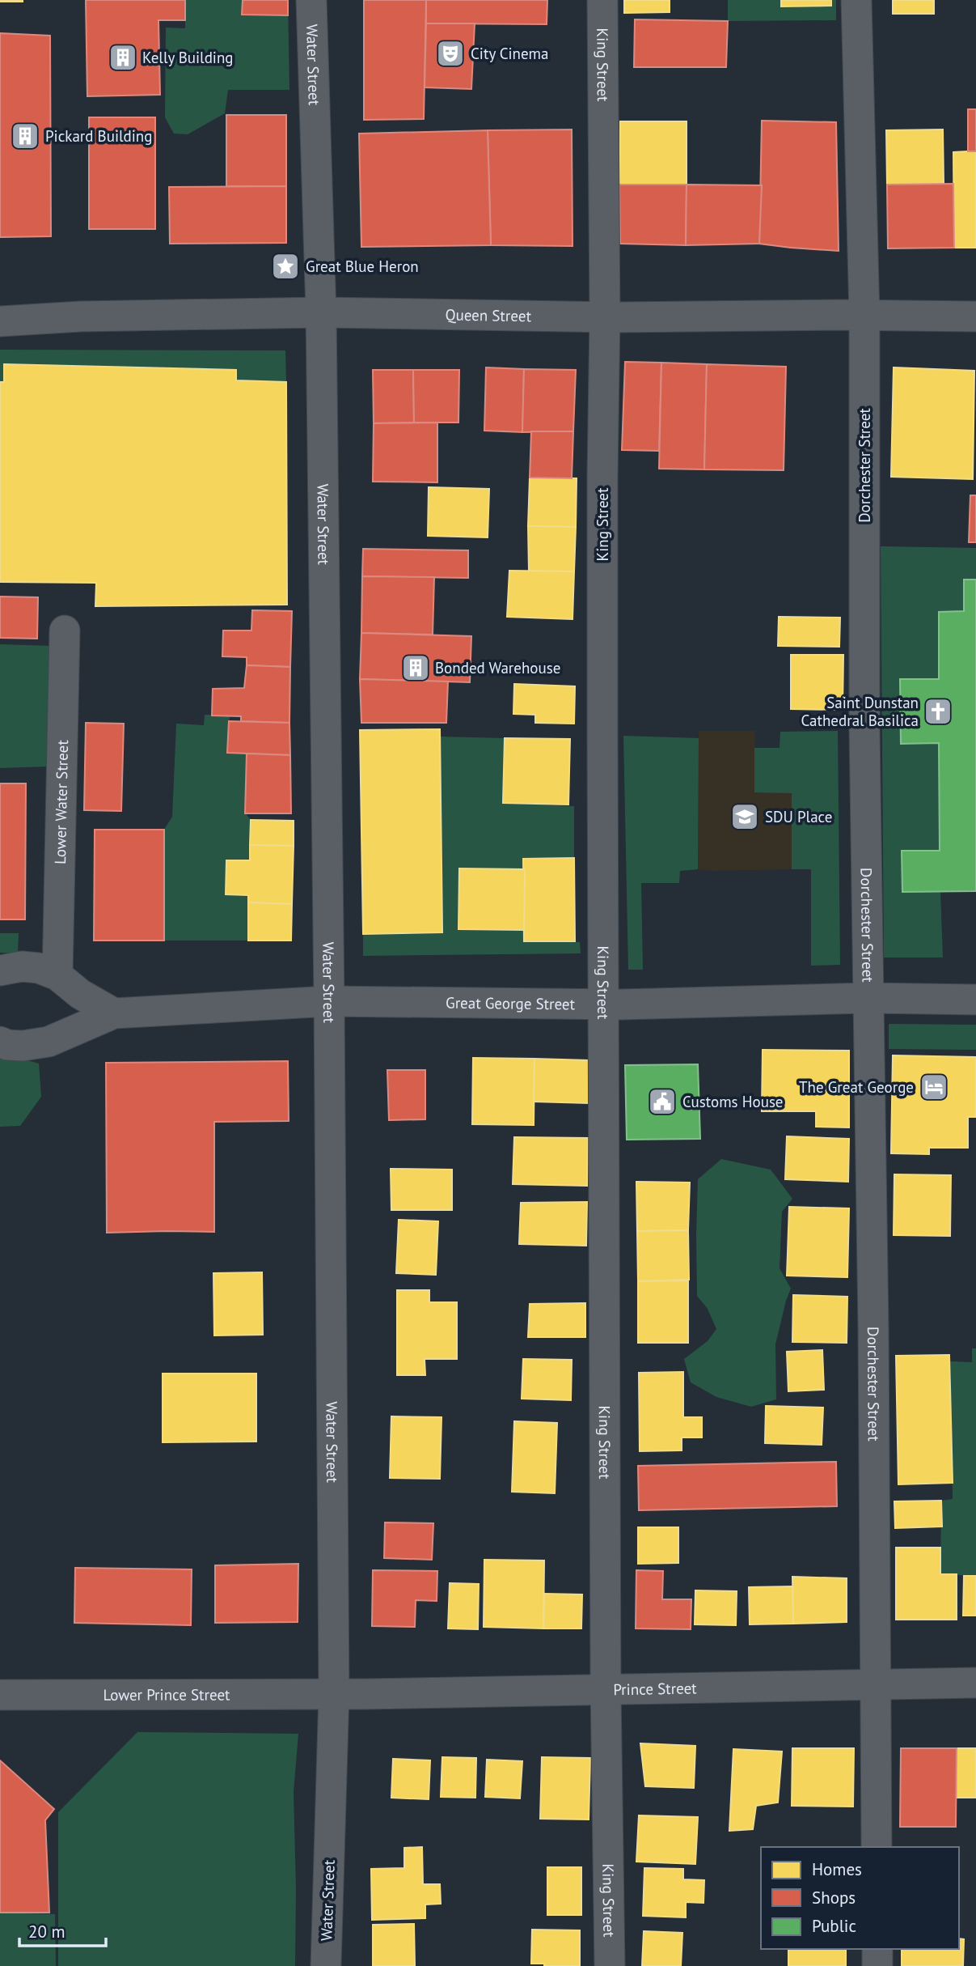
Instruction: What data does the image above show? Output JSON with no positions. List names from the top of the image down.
{
  "streets": {
    "street": [
      "Water Street",
      "King Street",
      "Queen Street",
      "Dorchester Street",
      "Lower Water Street",
      "Great George Street",
      "Prince Street",
      "Lower Prince Street"
    ]
  },
  "crossings": [
    ["Water Street", "Queen Street"],
    ["Water Street", "Great George Street"],
    ["Water Street", "Prince Street"],
    ["Water Street", "Lower Prince Street"],
    ["King Street", "Queen Street"],
    ["King Street", "Great George Street"],
    ["King Street", "Prince Street"],
    ["Queen Street", "Dorchester Street"],
    ["Dorchester Street", "Great George Street"],
    ["Dorchester Street", "Prince Street"],
    ["Prince Street", "Lower Prince Street"]
  ],
  "places": {
    "theatre": ["City Cinema"],
    "building": ["Kelly Building", "Pickard Building", "Bonded Warehouse"],
    "place": ["Great Blue Heron"],
    "church": ["Saint Dunstan Cathedral Basilica"],
    "school or university": ["SDU Place"],
    "hotel": ["The Great George"],
    "public building": ["Customs House"]
  },
  "legend": ["Homes", "Shops", "Public"],
  "scale_bar": "20 m"
}
